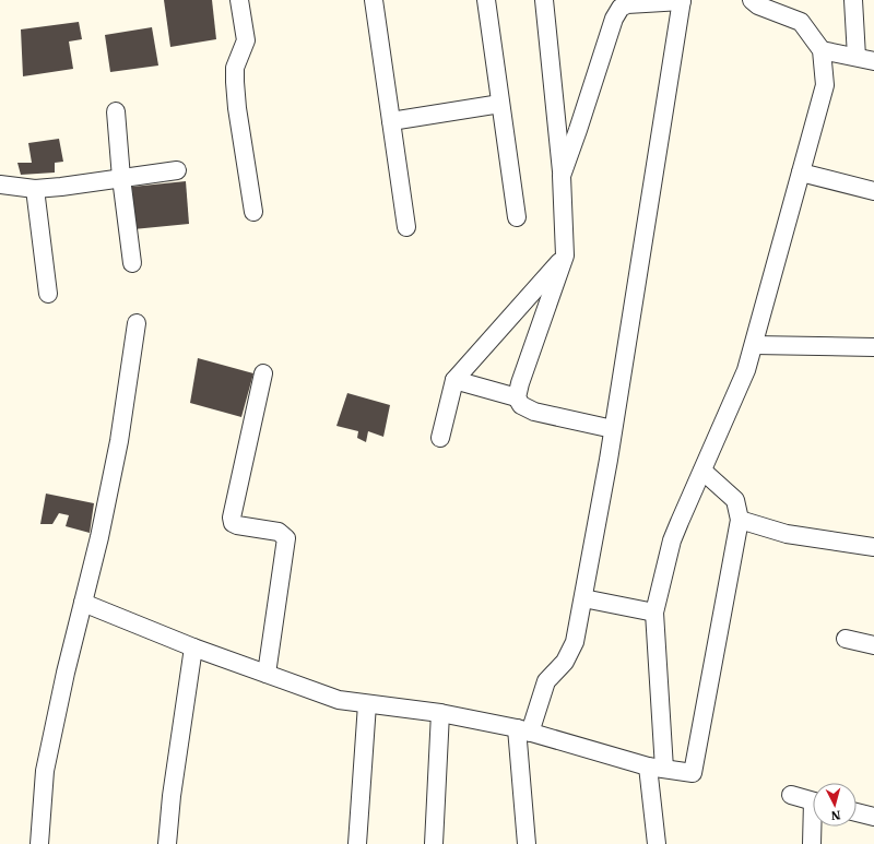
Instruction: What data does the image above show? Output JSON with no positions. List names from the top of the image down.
{
  "north": "bottom"
}
